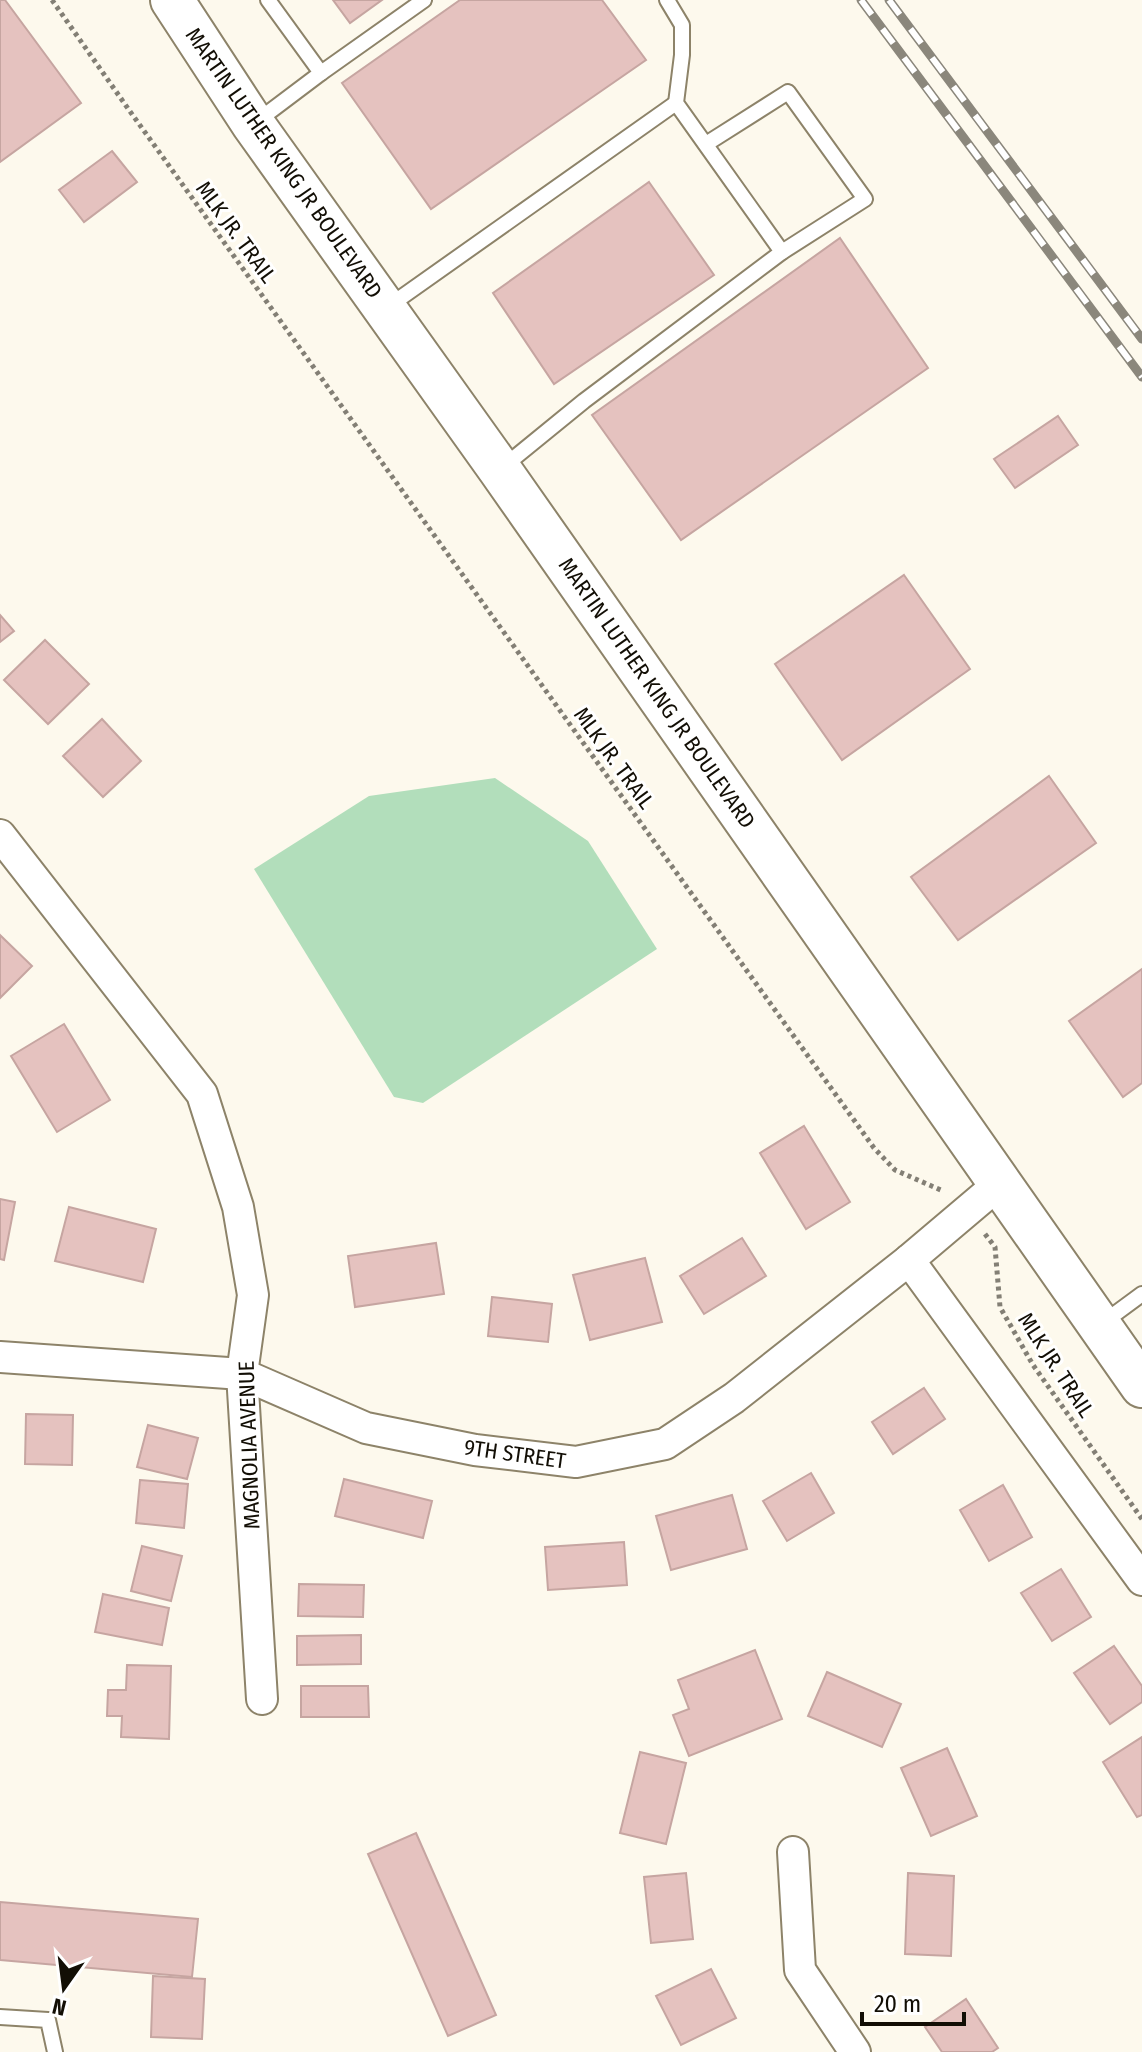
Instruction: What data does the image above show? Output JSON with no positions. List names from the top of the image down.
{
  "streets": {
    "main road": ["MARTIN LUTHER KING JR BOULEVARD"],
    "street": ["MAGNOLIA AVENUE", "9TH STREET"],
    "path": ["MLK JR. TRAIL"]
  },
  "crossings": [
    ["MARTIN LUTHER KING JR BOULEVARD", "9TH STREET"],
    ["MLK JR. TRAIL", "9TH STREET"],
    ["MAGNOLIA AVENUE", "9TH STREET"]
  ],
  "scale_bar": "20 m",
  "north": "bottom"
}
